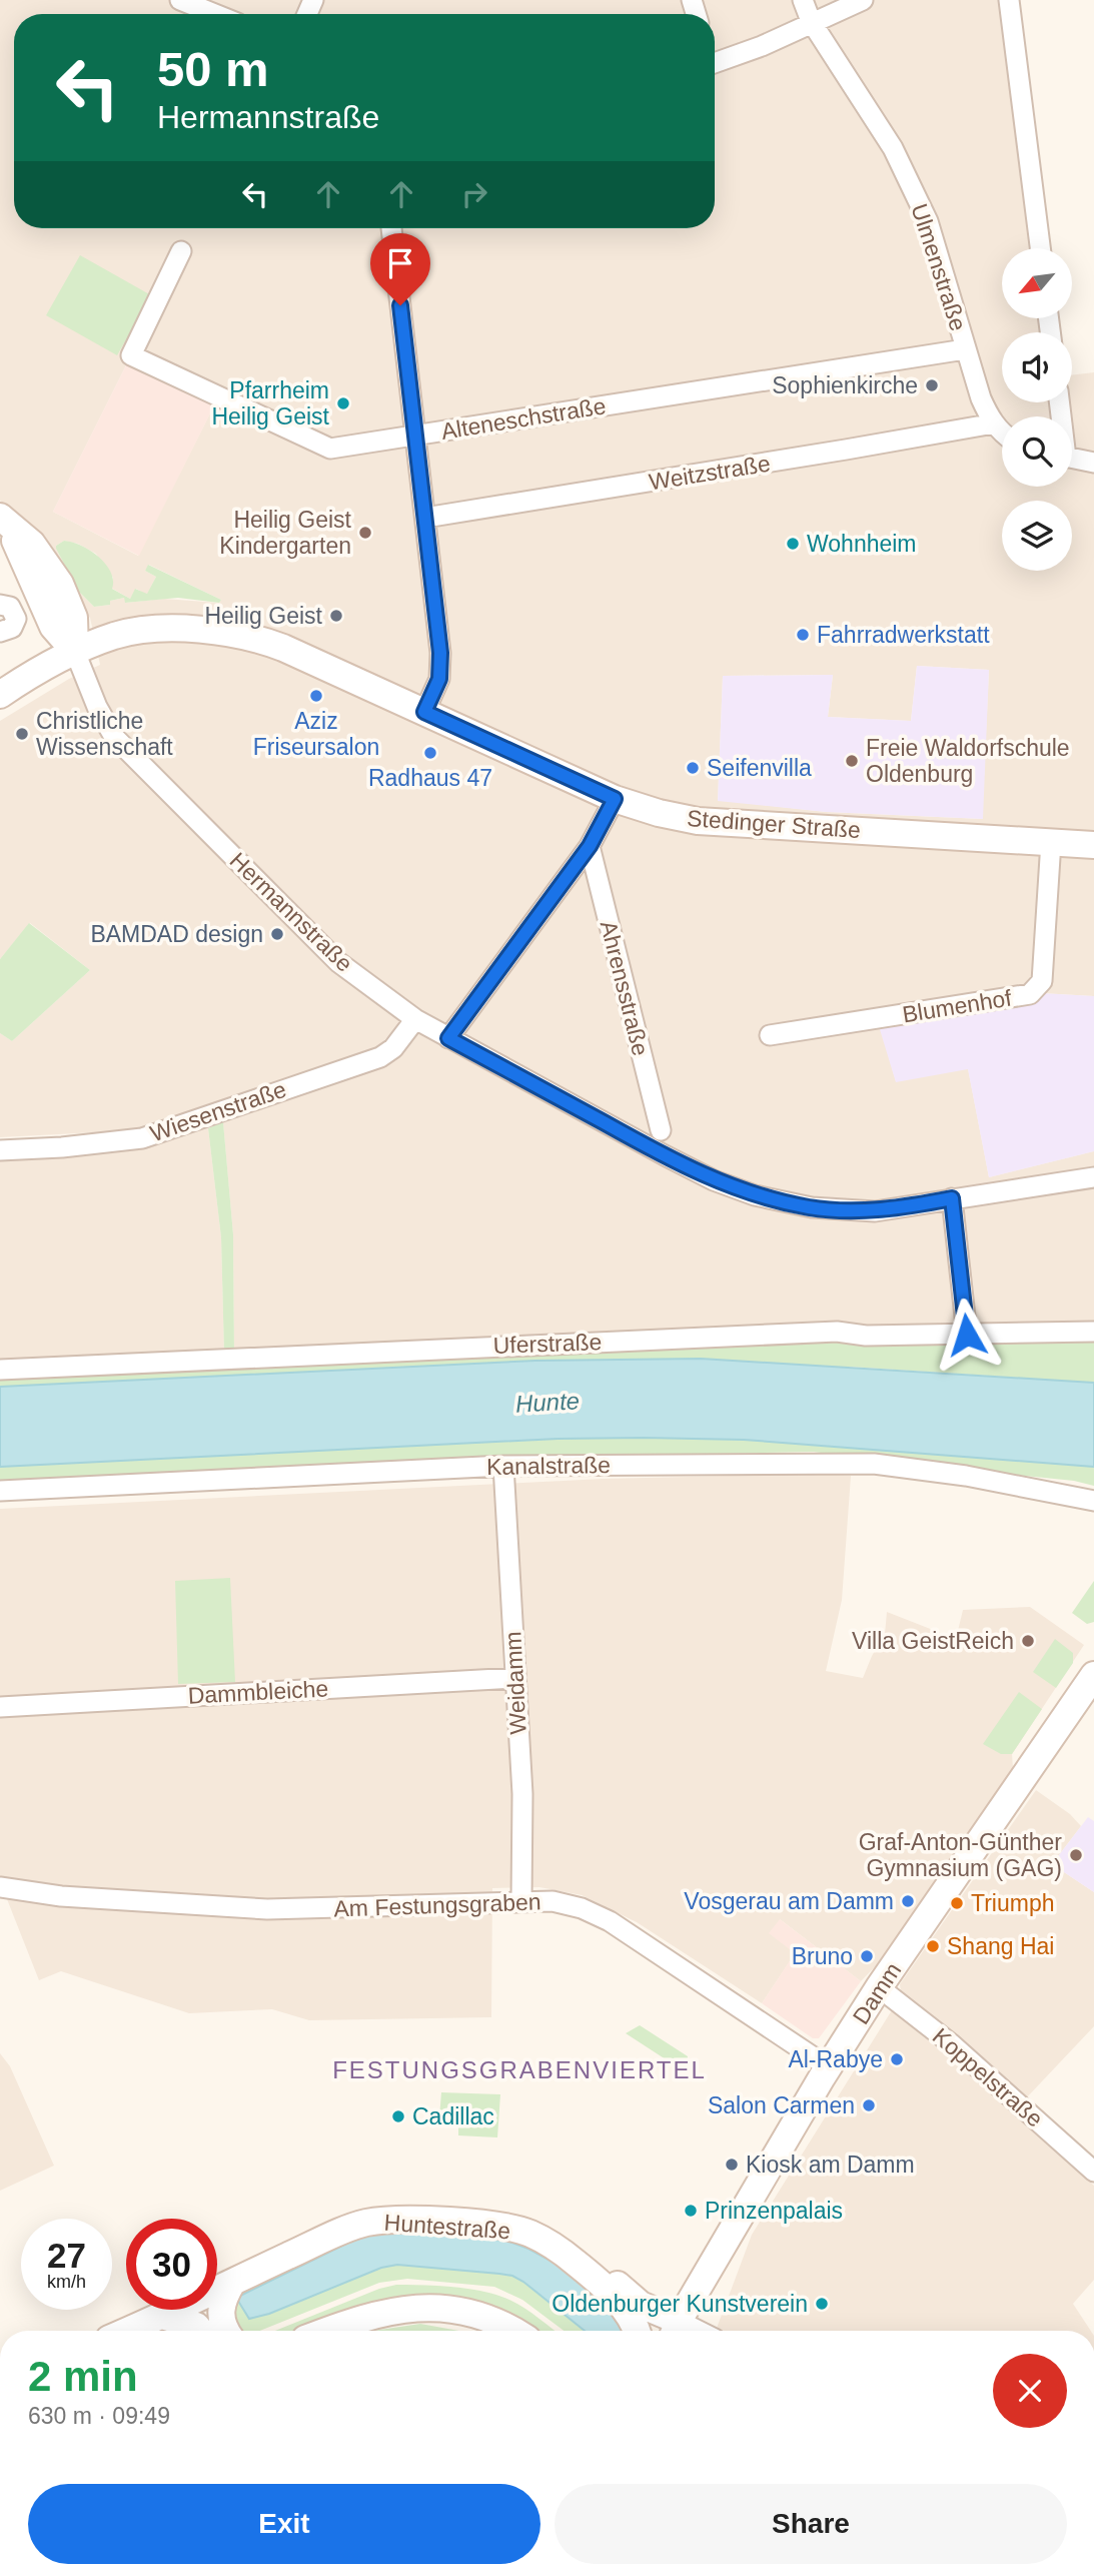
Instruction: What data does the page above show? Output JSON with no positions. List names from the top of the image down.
{
  "streets": {
    "street": [
      "Ulmenstraße",
      "Alteneschstraße",
      "Weitzstraße",
      "Stedinger Straße",
      "Hermannstraße",
      "Ahrensstraße",
      "Blumenhof",
      "Wiesenstraße",
      "Uferstraße",
      "Kanalstraße",
      "Weidamm",
      "Dammbleiche",
      "Am Festungsgraben",
      "Damm",
      "Koppelstraße",
      "Huntestraße"
    ]
  },
  "crossings": [
    ["Ulmenstraße", "Alteneschstraße"],
    ["Ulmenstraße", "Weitzstraße"],
    ["Stedinger Straße", "Hermannstraße"],
    ["Stedinger Straße", "Blumenhof"],
    ["Hermannstraße", "Wiesenstraße"],
    ["Kanalstraße", "Weidamm"],
    ["Weidamm", "Dammbleiche"],
    ["Weidamm", "Am Festungsgraben"],
    ["Am Festungsgraben", "Damm"],
    ["Damm", "Koppelstraße"]
  ],
  "districts": ["FESTUNGSGRABENVIERTEL"],
  "water": ["Hunte"],
  "places": [
    "Sophienkirche",
    "Pfarrheim Heilig Geist",
    "Heilig Geist Kindergarten",
    "Wohnheim",
    "Heilig Geist",
    "Fahrradwerkstatt",
    "Aziz Friseursalon",
    "Christliche Wissenschaft",
    "Radhaus 47",
    "Freie Waldorfschule Oldenburg",
    "Seifenvilla",
    "BAMDAD design",
    "Villa GeistReich",
    "Graf-Anton-Günther Gymnasium (GAG)",
    "Vosgerau am Damm",
    "Triumph",
    "Shang Hai",
    "Bruno",
    "Al-Rabye",
    "Salon Carmen",
    "Cadillac",
    "Kiosk am Damm",
    "Prinzenpalais",
    "Oldenburger Kunstverein"
  ],
  "north": "bottom left",
  "page": {
    "turn": ["50 m", "Hermannstraße"],
    "speed": "27 km/h",
    "limit": "30",
    "heading": ["2 min", "630 m · 09:49"],
    "buttons": ["Exit", "Share"]
  }
}
